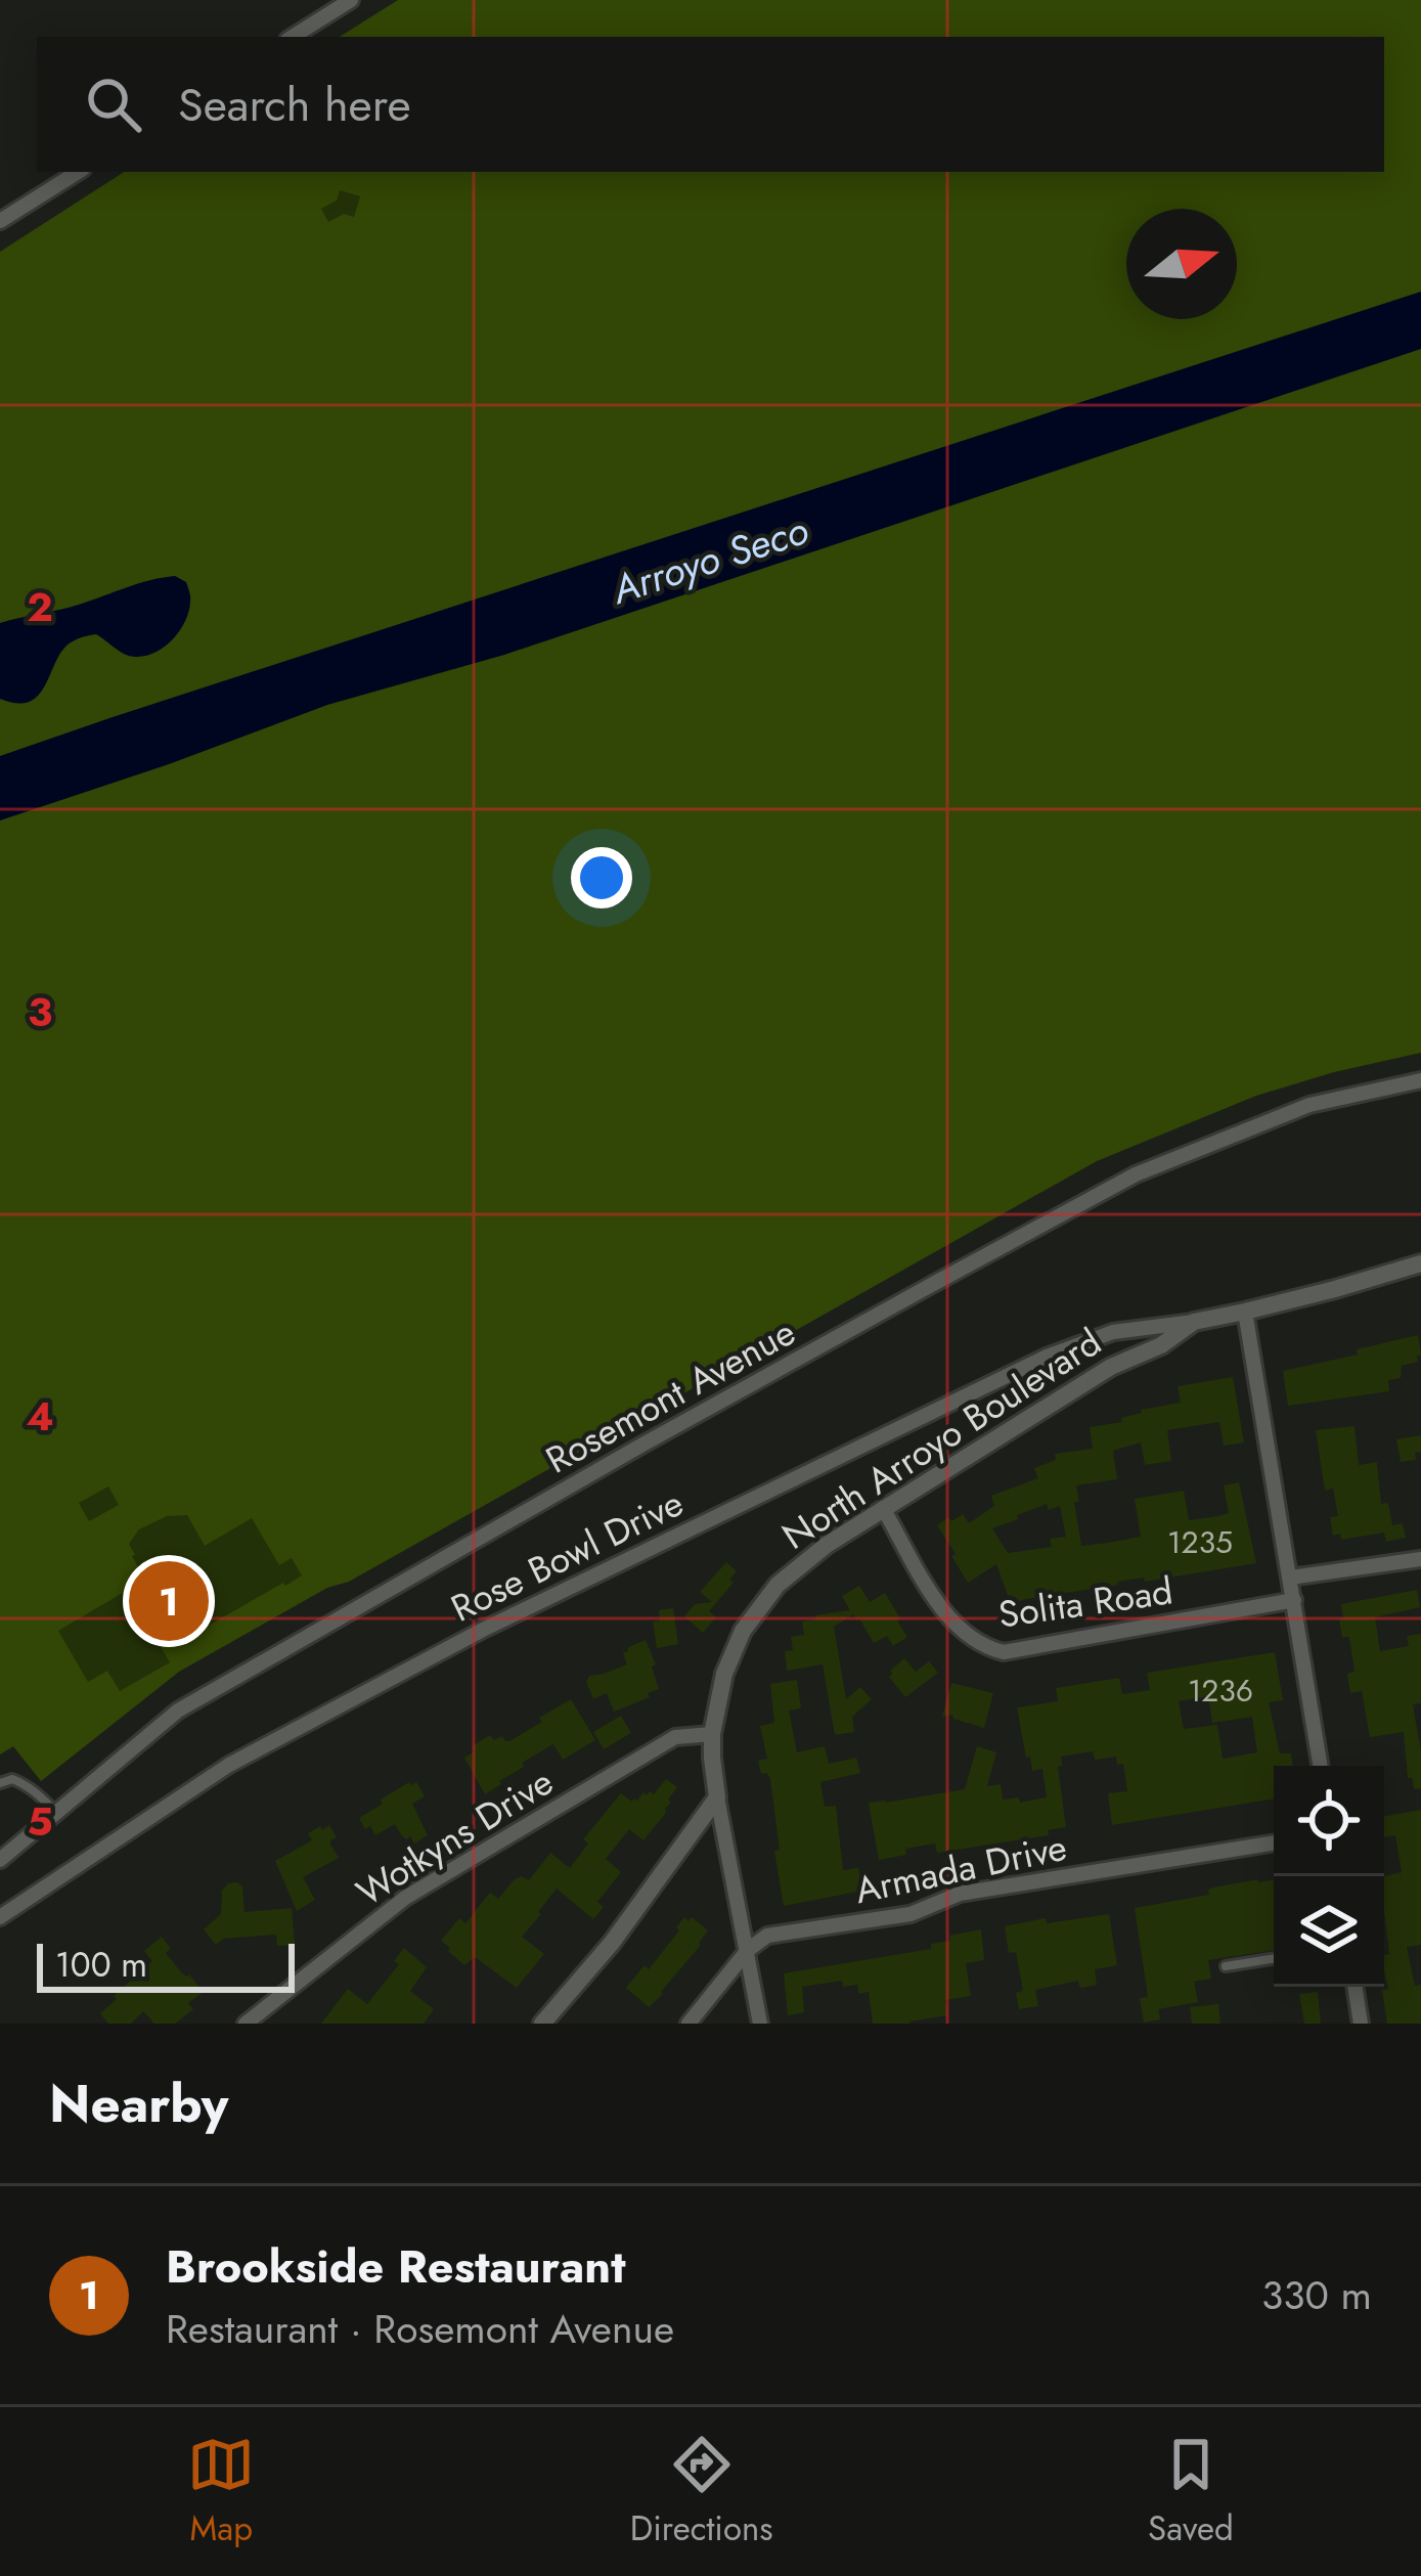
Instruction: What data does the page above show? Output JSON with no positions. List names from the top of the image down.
{
  "streets": {
    "street": [
      "Rosemont Avenue",
      "North Arroyo Boulevard",
      "Rose Bowl Drive",
      "Solita Road",
      "Wotkyns Drive",
      "Armada Drive"
    ]
  },
  "crossings": [
    ["North Arroyo Boulevard", "Rose Bowl Drive"],
    ["North Arroyo Boulevard", "Solita Road"],
    ["North Arroyo Boulevard", "Wotkyns Drive"]
  ],
  "water": ["Arroyo Seco"],
  "house_numbers": ["1235", "1236"],
  "scale_bar": "100 m",
  "north": "right",
  "page": {
    "search": "Search here",
    "pins": "1",
    "scale": "100 m",
    "heading": "Nearby",
    "list": [
      {
        "mark": "1",
        "name": "Brookside Restaurant",
        "note": "Restaurant · Rosemont Avenue",
        "value": "330 m"
      }
    ],
    "nav": ["Map", "Directions", "Saved"]
  },
  "grid": {
    "rows": [
      "2",
      "3",
      "4",
      "5"
    ]
  }
}
